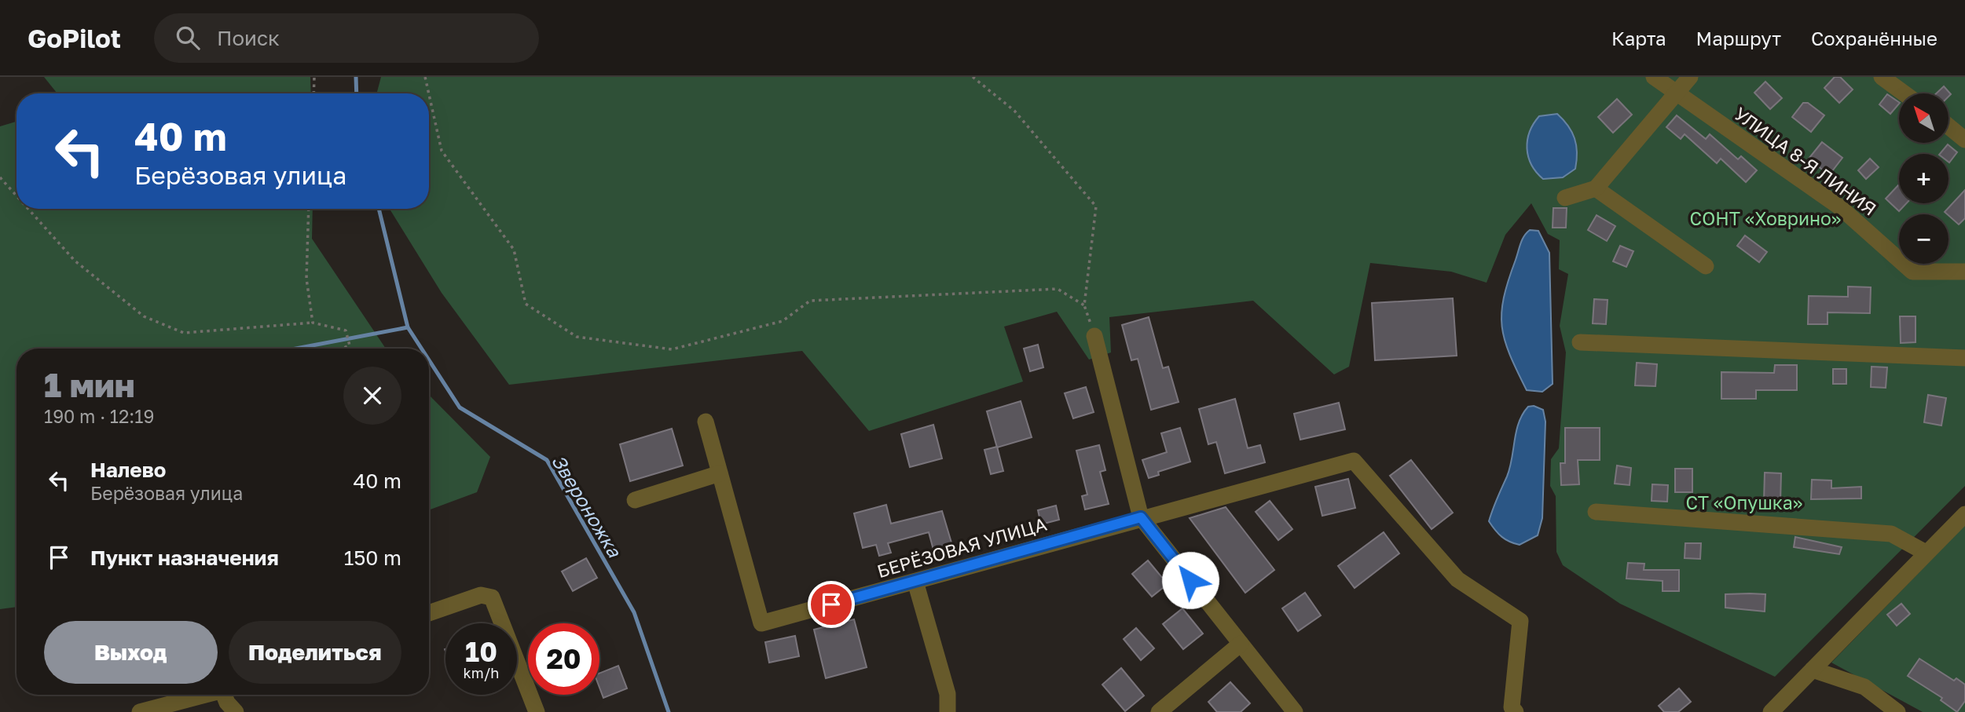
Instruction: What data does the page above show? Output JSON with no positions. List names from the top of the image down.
{
  "streets": {
    "street": ["УЛИЦА 8-Я ЛИНИЯ", "БЕРЁЗОВАЯ УЛИЦА"]
  },
  "water": ["Звероножка"],
  "parks": ["СОНТ «Ховрино»", "СТ «Опушка»"],
  "north": "top left",
  "page": {
    "header": "GoPilot",
    "search": "Поиск",
    "nav": ["Карта", "Маршрут", "Сохранённые"],
    "map_buttons": ["+", "−"],
    "turn": ["40 m", "Берёзовая улица"],
    "heading": ["1 мин", "190 m · 12:19"],
    "list": [
      {
        "name": "Налево",
        "note": "Берёзовая улица",
        "value": "40 m"
      },
      {
        "name": "Пункт назначения",
        "value": "150 m"
      }
    ],
    "buttons": ["Выход", "Поделиться"],
    "speed": "10 km/h",
    "limit": "20"
  }
}
